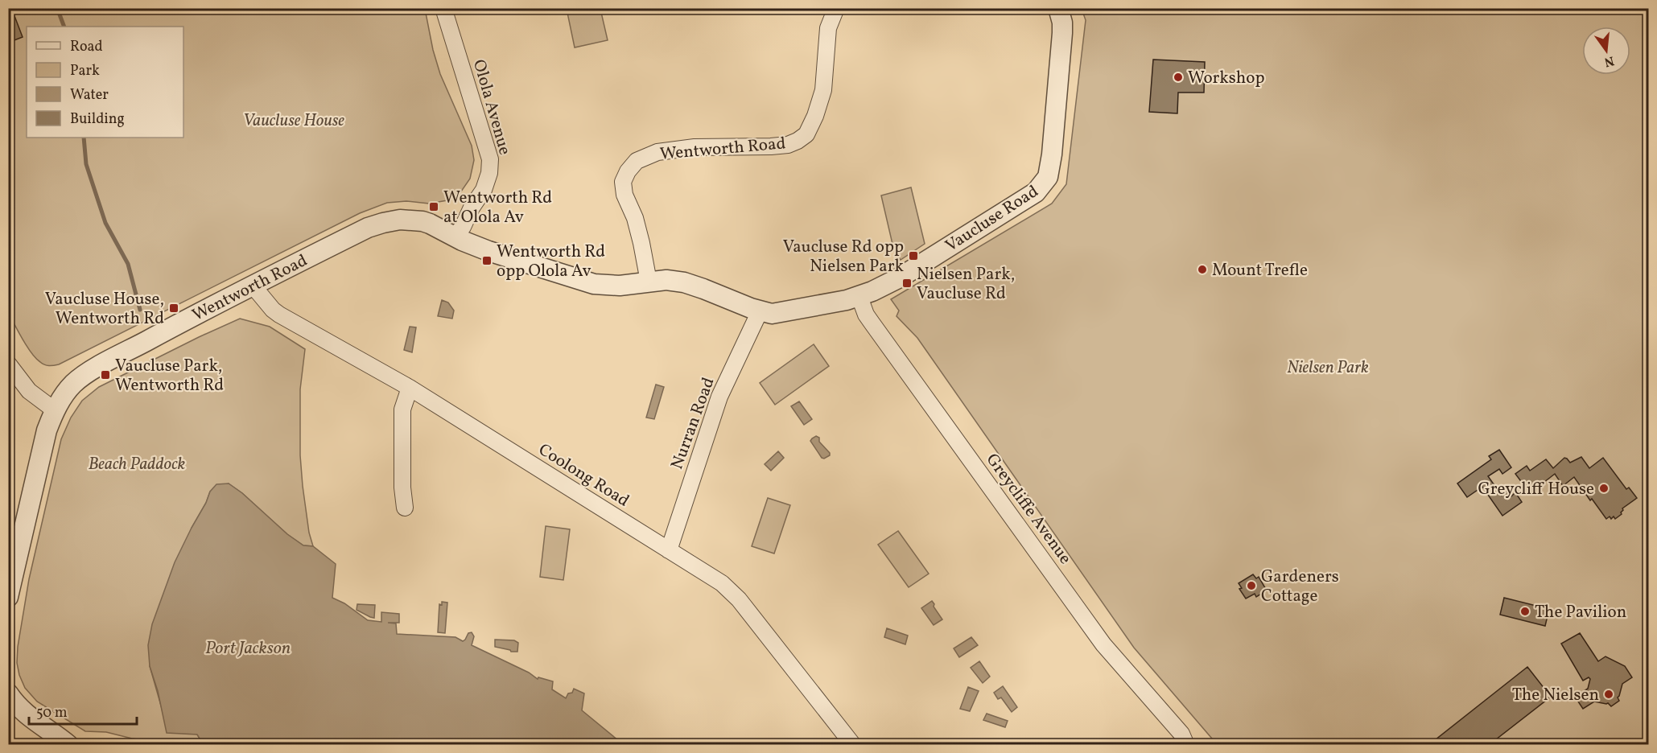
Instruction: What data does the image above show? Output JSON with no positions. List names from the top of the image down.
{
  "streets": {
    "street": [
      "Olola Avenue",
      "Wentworth Road",
      "Vaucluse Road",
      "Nurran Road",
      "Coolong Road",
      "Greycliffe Avenue"
    ]
  },
  "crossings": [
    ["Olola Avenue", "Wentworth Road"],
    ["Wentworth Road", "Vaucluse Road"],
    ["Wentworth Road", "Nurran Road"],
    ["Wentworth Road", "Coolong Road"],
    ["Wentworth Road", "Greycliffe Avenue"],
    ["Vaucluse Road", "Greycliffe Avenue"],
    ["Nurran Road", "Coolong Road"]
  ],
  "water": ["Port Jackson"],
  "parks": ["Vaucluse House", "Nielsen Park", "Beach Paddock"],
  "places": {
    "other": [
      "Workshop",
      "Mount Trefle",
      "Greycliff House",
      "Gardeners Cottage",
      "The Pavilion",
      "The Nielsen"
    ],
    "transit": [
      "Wentworth Rd at Olola Av",
      "Vaucluse Rd opp Nielsen Park",
      "Wentworth Rd opp Olola Av",
      "Nielsen Park, Vaucluse Rd",
      "Vaucluse House, Wentworth Rd",
      "Vaucluse Park, Wentworth Rd"
    ]
  },
  "legend": [
    "Road",
    "Park",
    "Water",
    "Building"
  ],
  "scale_bar": "50 m",
  "north": "bottom"
}
